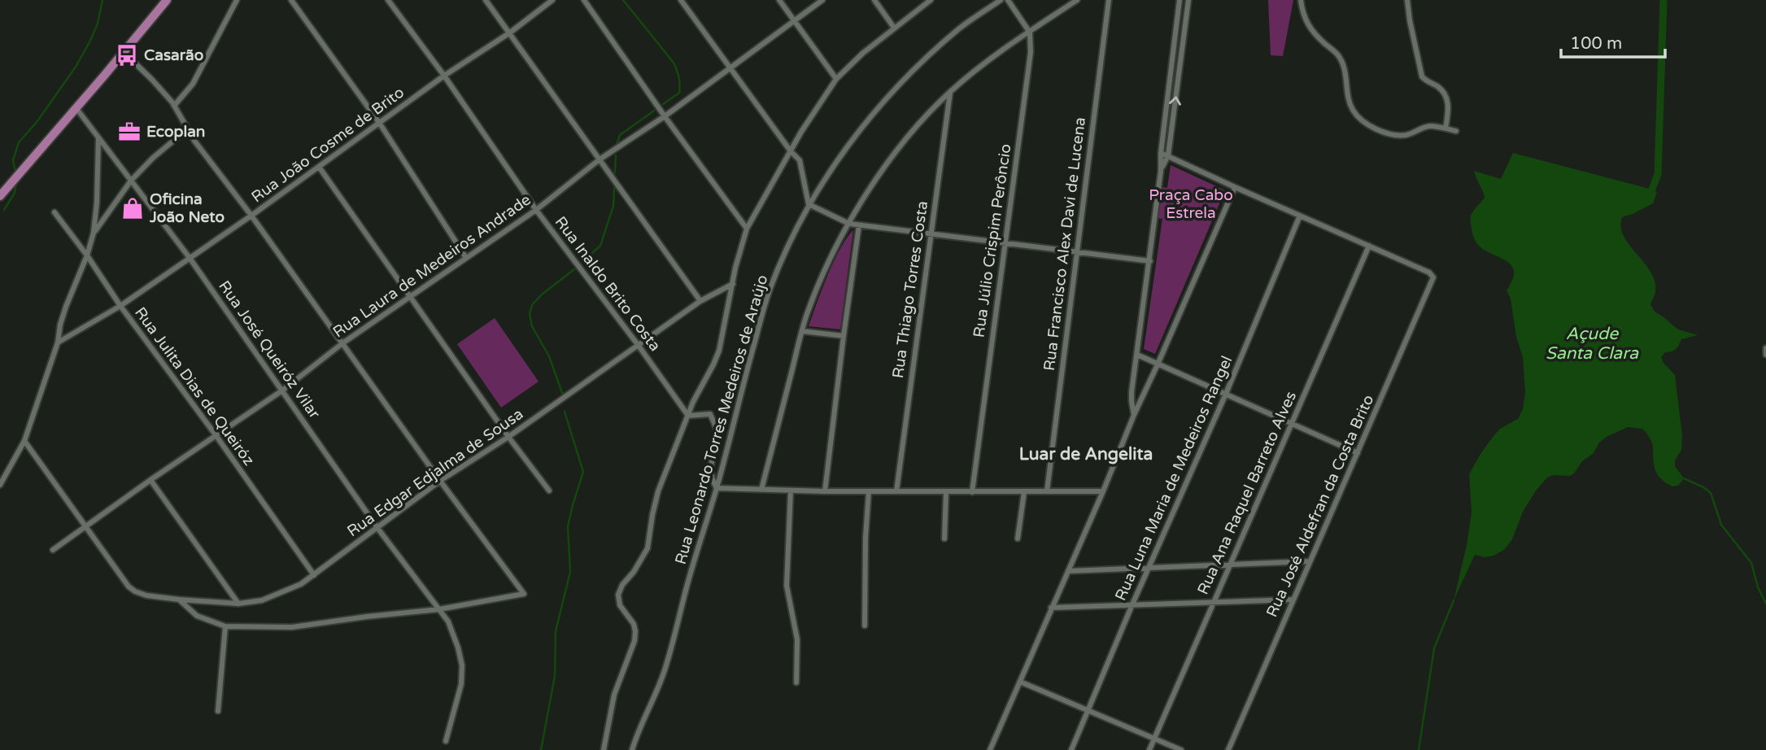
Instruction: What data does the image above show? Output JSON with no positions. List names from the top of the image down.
{
  "streets": {
    "street": [
      "Rua João Cosme de Brito",
      "Rua Júlio Crispim Perôncio",
      "Rua Francisco Alex Davi de Lucena",
      "Rua Laura de Medeiros Andrade",
      "Rua Inaldo Brito Costa",
      "Rua Thiago Torres Costa",
      "Rua José Queiróz Vilar",
      "Rua Julita Dias de Queiróz",
      "Rua Leonardo Torres Medeiros de Araújo",
      "Rua Edgar Edjalma de Sousa",
      "Rua Luna Maria de Medeiros Rangel",
      "Rua Ana Raquel Barreto Alves",
      "Rua José Aldefran da Costa Brito"
    ]
  },
  "crossings": [
    ["Rua João Cosme de Brito", "Rua Inaldo Brito Costa"],
    ["Rua João Cosme de Brito", "Rua José Queiróz Vilar"],
    ["Rua João Cosme de Brito", "Rua Julita Dias de Queiróz"],
    ["Rua Laura de Medeiros Andrade", "Rua Inaldo Brito Costa"],
    ["Rua Laura de Medeiros Andrade", "Rua José Queiróz Vilar"],
    ["Rua Laura de Medeiros Andrade", "Rua Julita Dias de Queiróz"],
    ["Rua Laura de Medeiros Andrade", "Rua Edgar Edjalma de Sousa"],
    ["Rua Inaldo Brito Costa", "Rua Edgar Edjalma de Sousa"],
    ["Rua José Queiróz Vilar", "Rua Edgar Edjalma de Sousa"],
    ["Rua Julita Dias de Queiróz", "Rua Edgar Edjalma de Sousa"],
    ["Rua Ana Raquel Barreto Alves", "Rua José Aldefran da Costa Brito"]
  ],
  "districts": ["Luar de Angelita"],
  "water": ["Açude Santa Clara"],
  "parks": ["Praça Cabo Estrela"],
  "places": {
    "bus stop": ["Casarão"],
    "office": ["Ecoplan"],
    "shop": ["Oficina João Neto"]
  },
  "scale_bar": "100 m"
}
